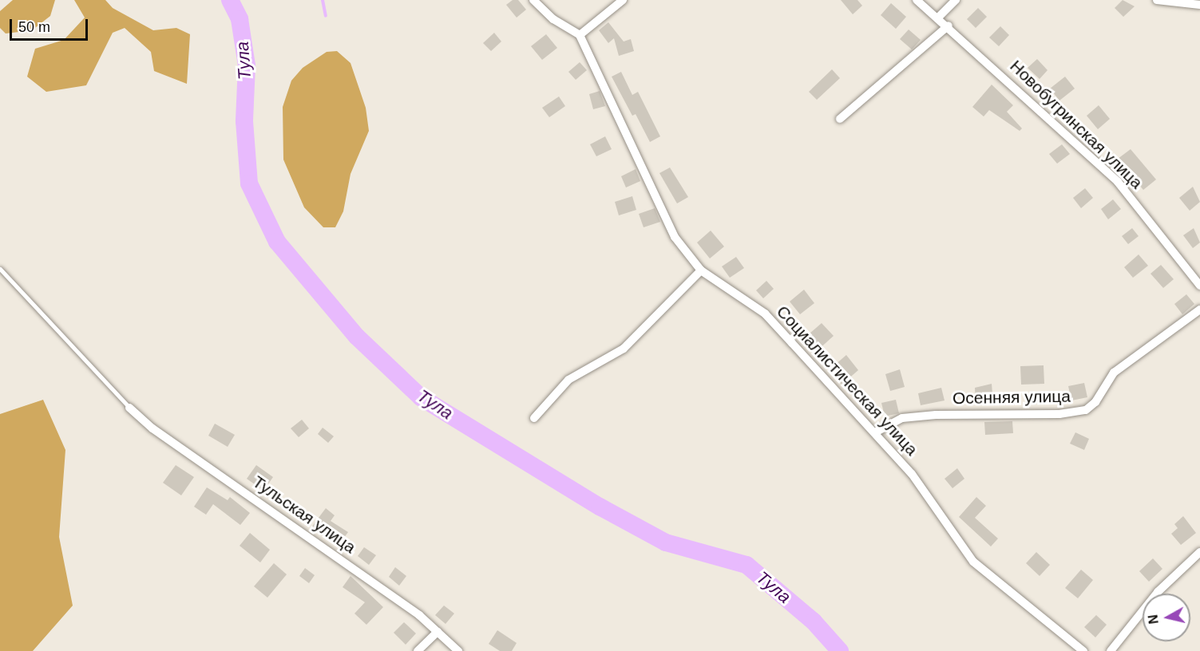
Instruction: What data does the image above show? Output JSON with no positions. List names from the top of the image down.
{
  "streets": {
    "street": [
      "Новобугринская улица",
      "Социалистическая улица",
      "Осенняя улица",
      "Тульская улица"
    ]
  },
  "crossings": [
    ["Социалистическая улица", "Осенняя улица"]
  ],
  "water": ["Тула"],
  "scale_bar": "50 m",
  "north": "left"
}
